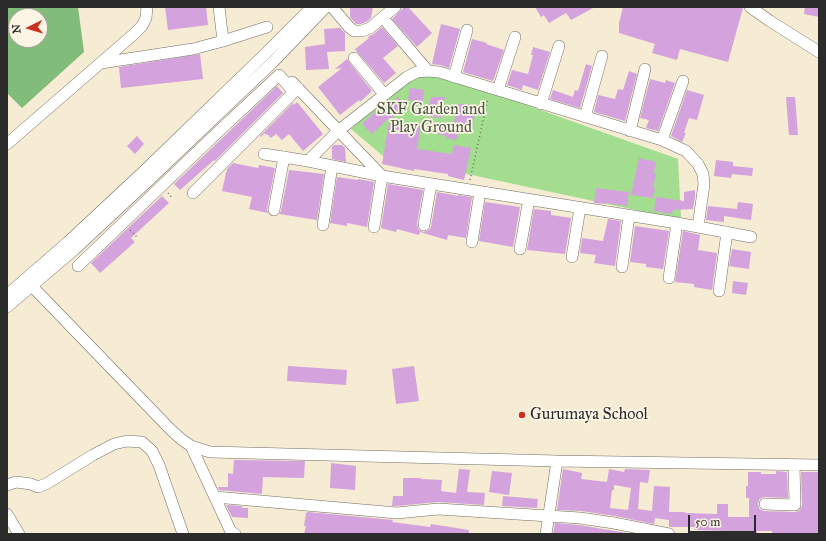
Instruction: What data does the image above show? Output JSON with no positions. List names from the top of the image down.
{
  "parks": ["SKF Garden and Play Ground"],
  "places": ["Gurumaya School"],
  "scale_bar": "50 m",
  "north": "left"
}
